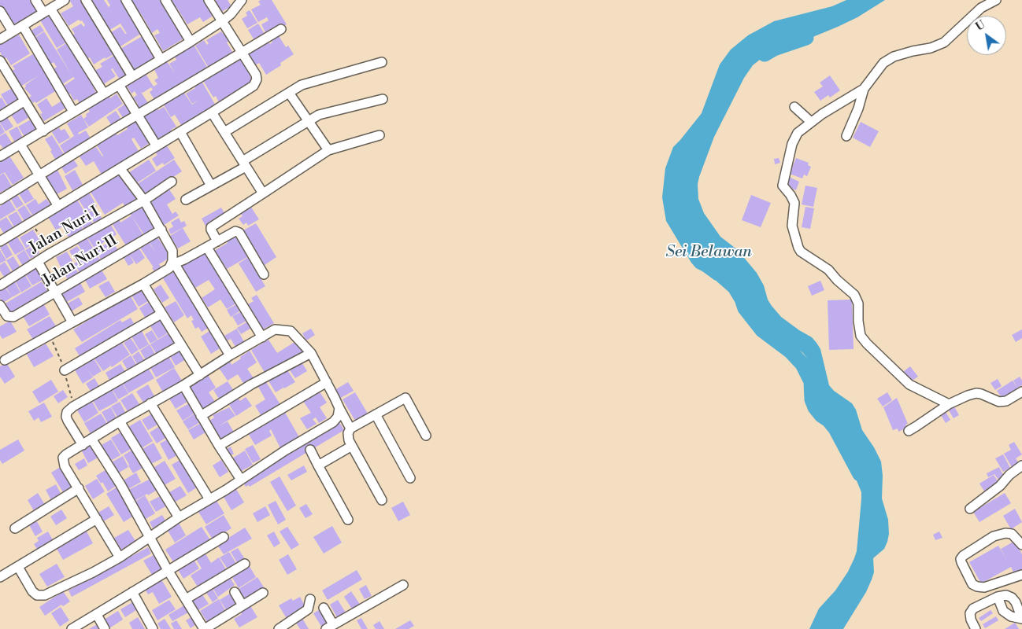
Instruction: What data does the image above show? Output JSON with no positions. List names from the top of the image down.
{
  "streets": {
    "street": ["Jalan Nuri I", "Jalan Nuri II"]
  },
  "water": ["Sei Belawan"],
  "north": "top left"
}
